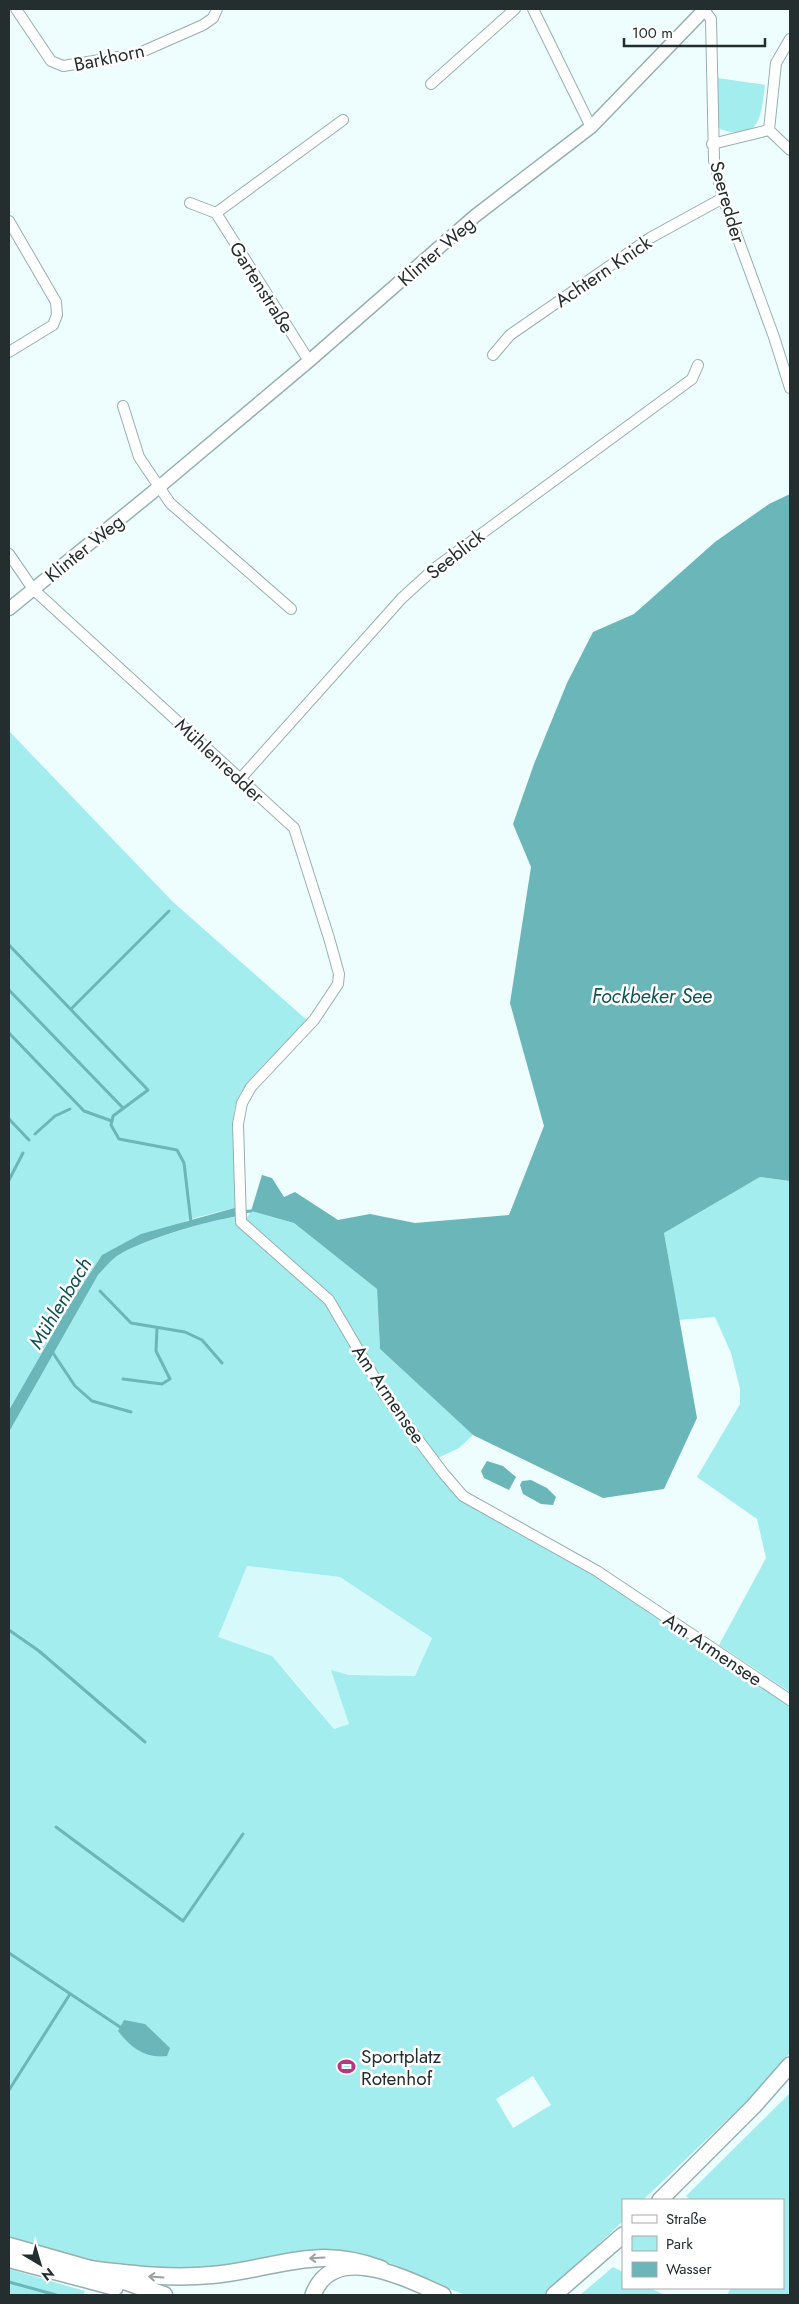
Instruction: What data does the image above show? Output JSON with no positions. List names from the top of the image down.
{
  "streets": {
    "street": [
      "Barkhorn",
      "Seeredder",
      "Klinter Weg",
      "Achtern Knick",
      "Gartenstraße",
      "Seeblick",
      "Mühlenredder",
      "Am Armensee"
    ]
  },
  "crossings": [
    ["Seeredder", "Klinter Weg"],
    ["Seeredder", "Achtern Knick"],
    ["Klinter Weg", "Gartenstraße"],
    ["Klinter Weg", "Mühlenredder"],
    ["Seeblick", "Mühlenredder"],
    ["Mühlenredder", "Am Armensee"]
  ],
  "water": ["Fockbeker See", "Mühlenbach"],
  "places": {
    "sports": ["Sportplatz Rotenhof"]
  },
  "legend": ["Straße", "Park", "Wasser"],
  "scale_bar": "100 m",
  "north": "bottom right"
}
